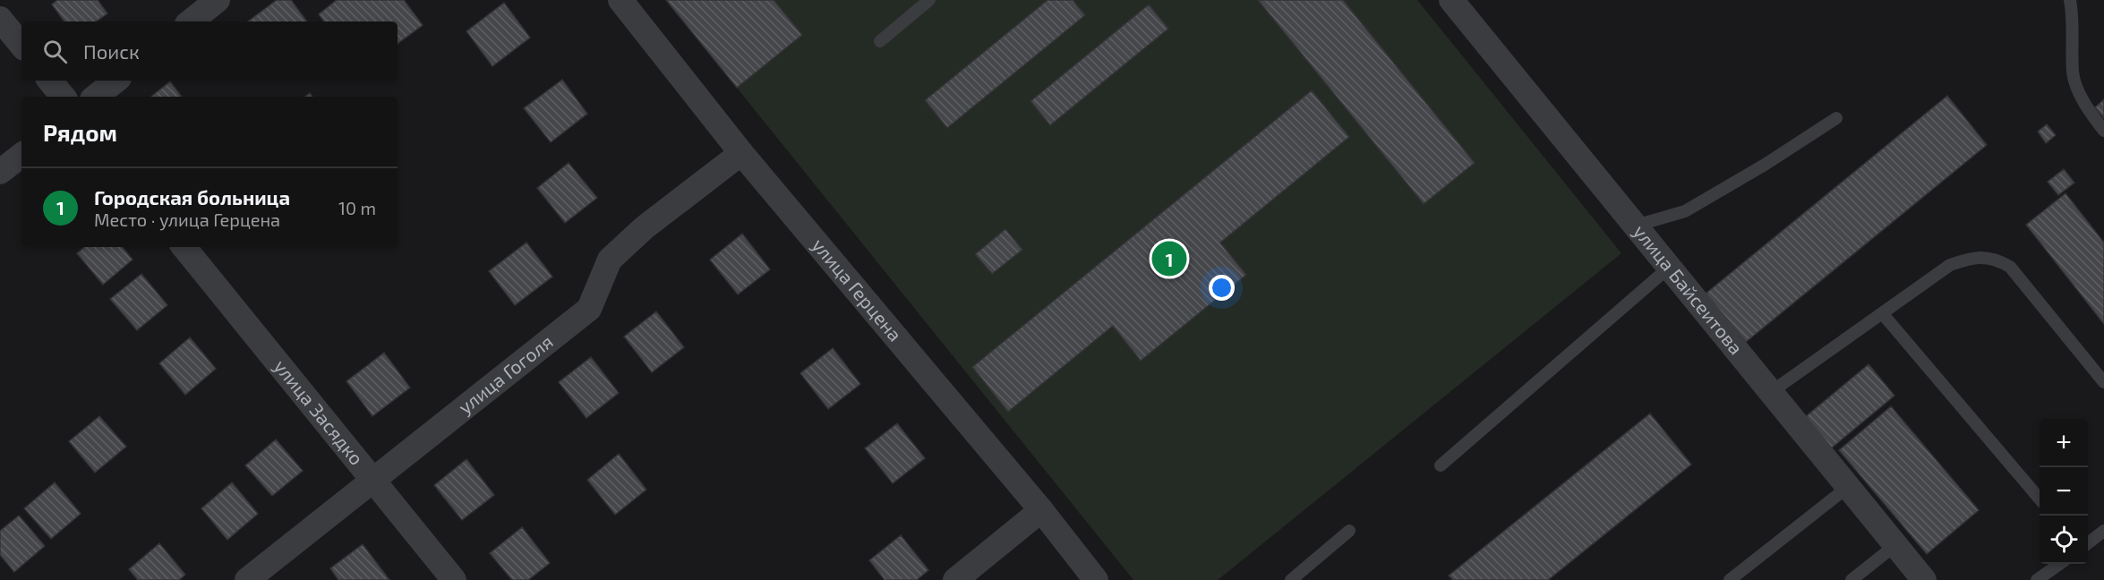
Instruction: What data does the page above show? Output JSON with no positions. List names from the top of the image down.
{
  "streets": {
    "street": [
      "улица Байсеитова",
      "улица Герцена",
      "улица Гоголя",
      "улица Засядко"
    ]
  },
  "crossings": [
    ["улица Герцена", "улица Гоголя"],
    ["улица Гоголя", "улица Засядко"]
  ],
  "page": {
    "search": "Поиск",
    "heading": "Рядом",
    "list": [
      {
        "mark": "1",
        "name": "Городская больница",
        "note": "Место · улица Герцена",
        "value": "10 m"
      }
    ],
    "pins": "1",
    "map_buttons": ["+", "−"]
  }
}
